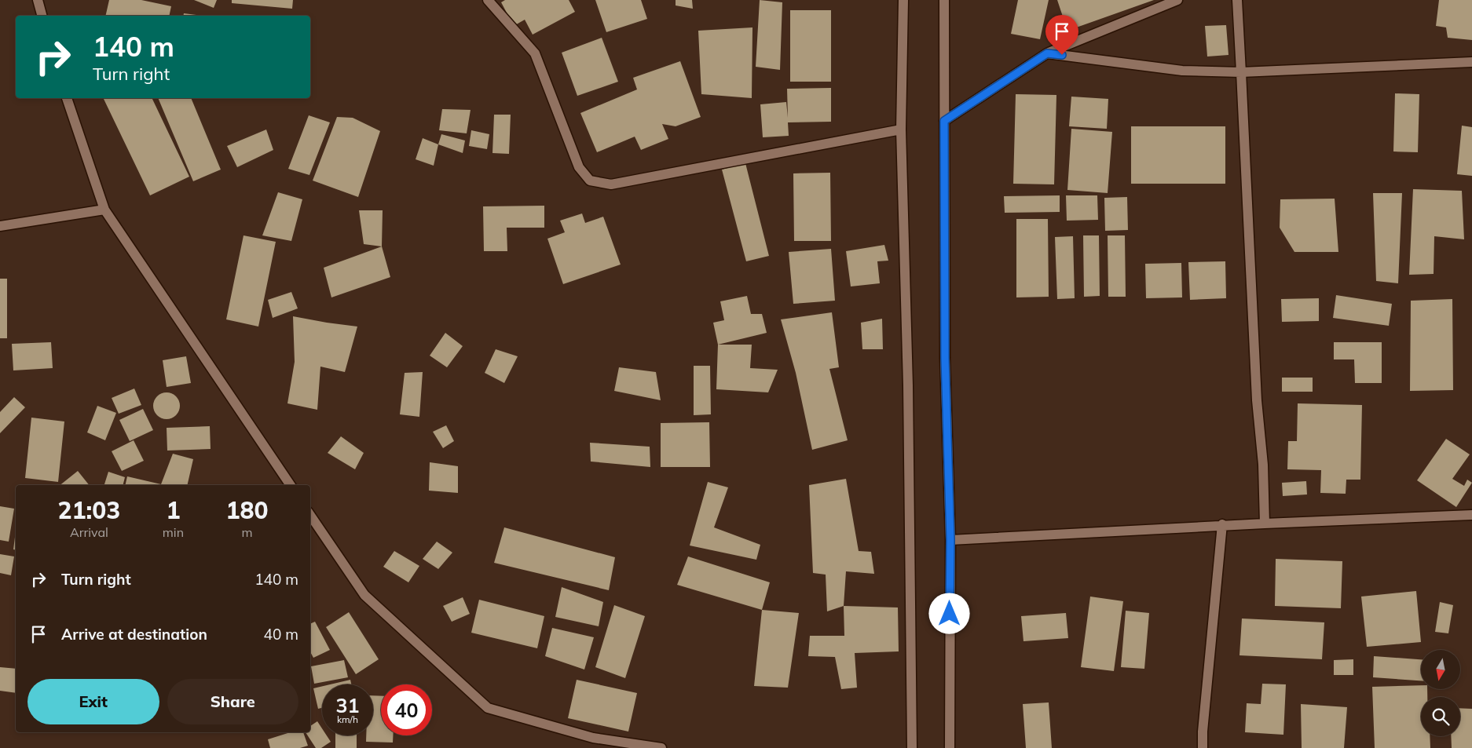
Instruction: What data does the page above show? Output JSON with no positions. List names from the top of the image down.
{
  "north": "bottom",
  "page": {
    "turn": ["140 m", "Turn right"],
    "eta": [
      "21:03",
      "Arrival",
      "1",
      "min",
      "180",
      "m"
    ],
    "list": [
      {
        "name": "Turn right",
        "value": "140 m"
      },
      {
        "name": "Arrive at destination",
        "value": "40 m"
      }
    ],
    "buttons": ["Exit", "Share"],
    "speed": "31 km/h",
    "limit": "40"
  }
}
